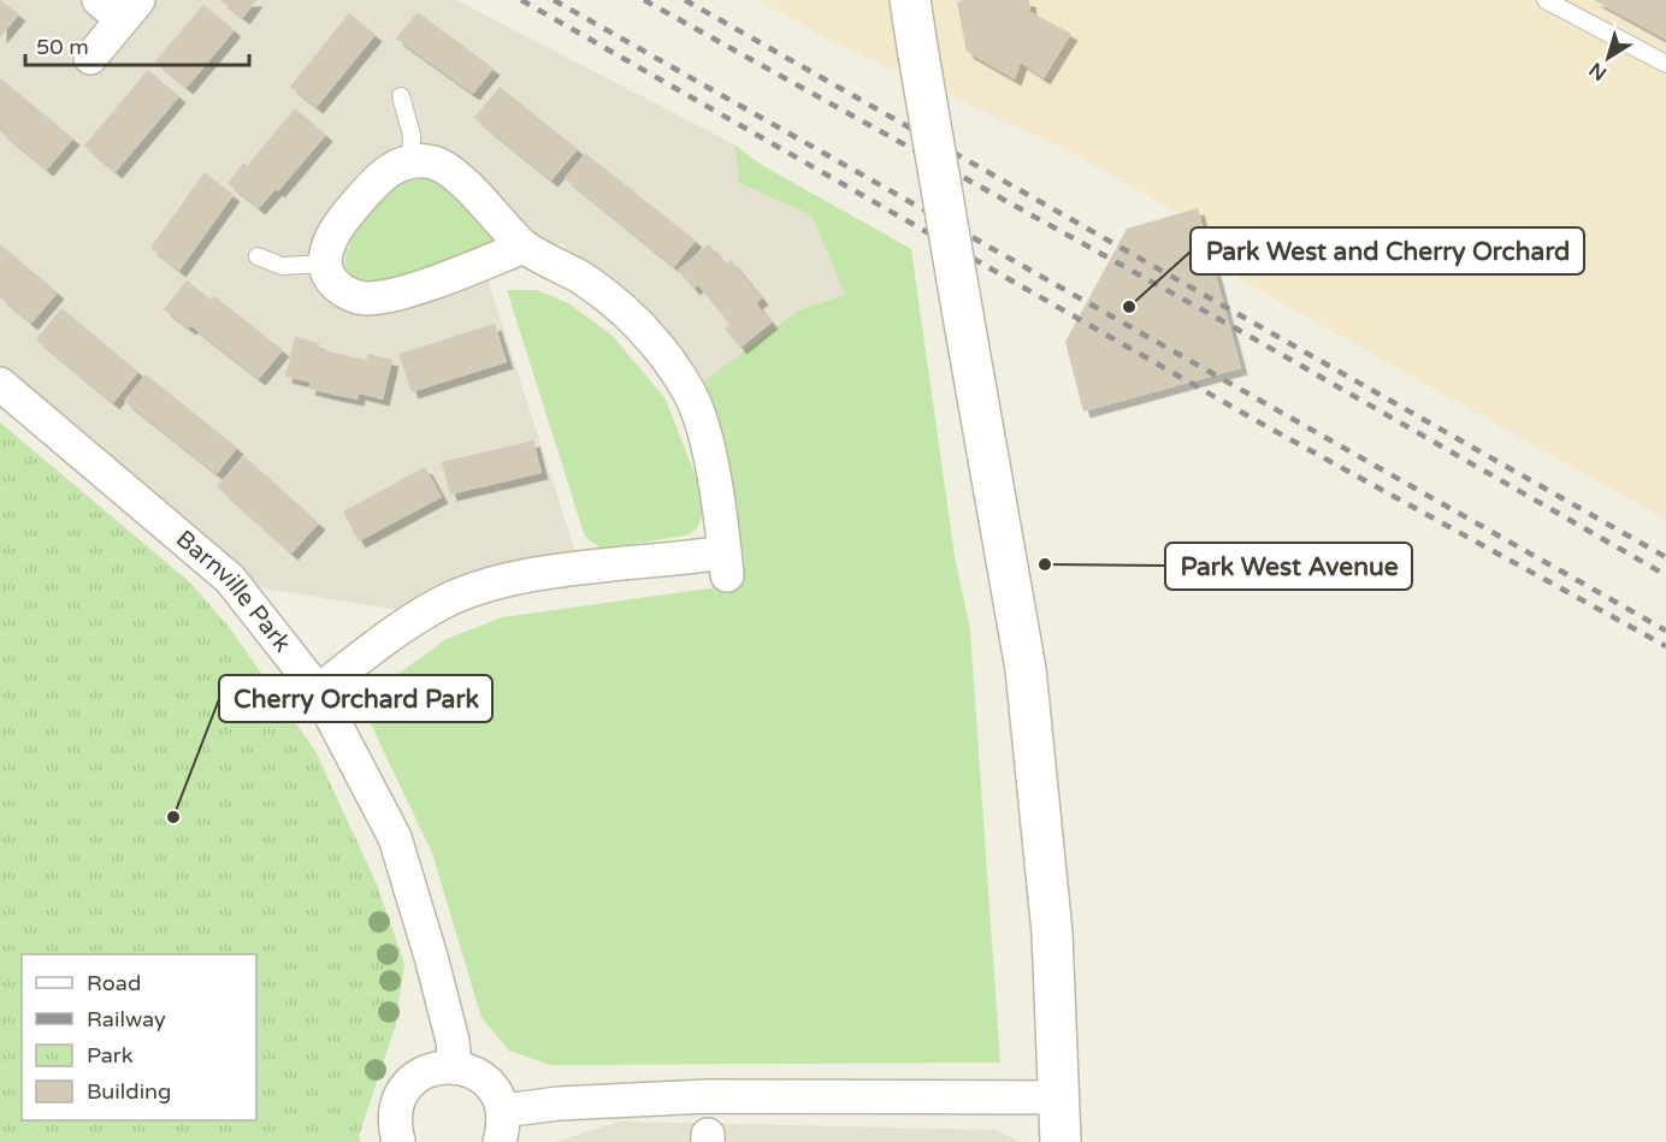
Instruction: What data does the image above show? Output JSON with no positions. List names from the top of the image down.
{
  "streets": {
    "street": ["Barnville Park"]
  },
  "places": ["Park West and Cherry Orchard", "Park West Avenue", "Cherry Orchard Park"],
  "legend": [
    "Road",
    "Railway",
    "Park",
    "Building"
  ],
  "scale_bar": "50 m",
  "north": "bottom left"
}
